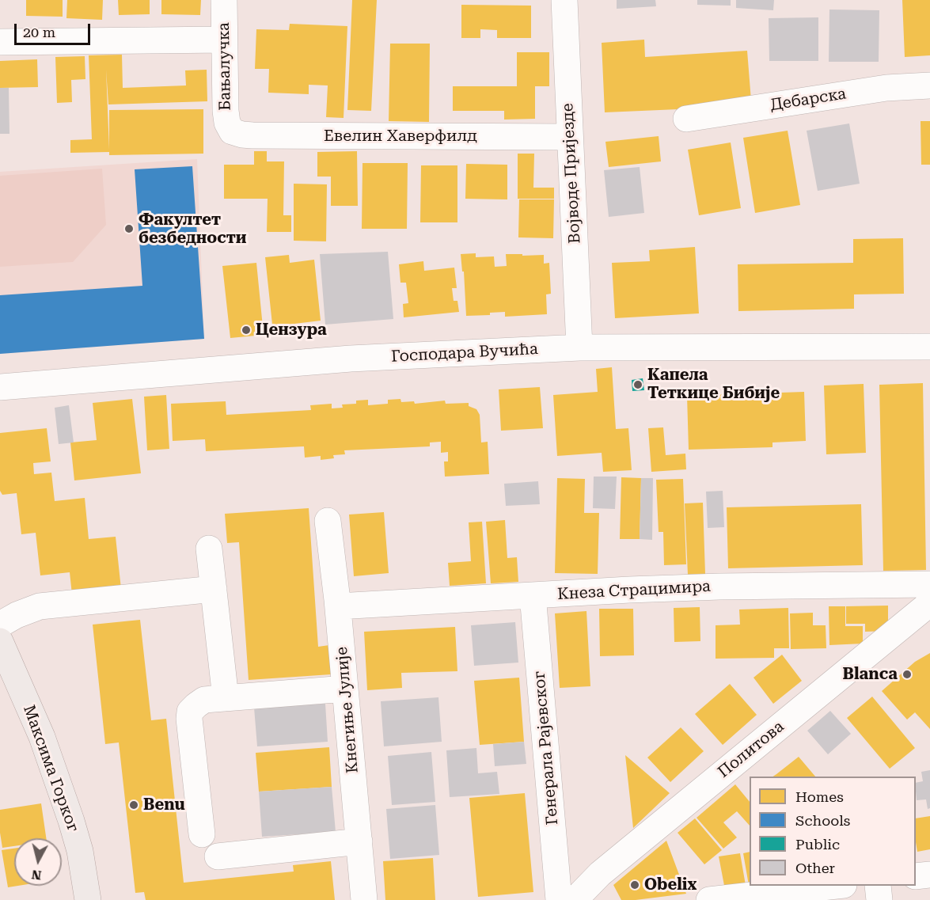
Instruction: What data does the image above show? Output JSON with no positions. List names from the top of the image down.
{
  "streets": {
    "main road": ["Максима Горког"],
    "street": [
      "Бањалучка",
      "Дебарска",
      "Евелин Хаверфилд",
      "Војводе Пријезде",
      "Господара Вучића",
      "Кнеза Страцимира",
      "Кнегиње Јулије",
      "Генерала Рајевског",
      "Политова"
    ]
  },
  "crossings": [
    ["Бањалучка", "Евелин Хаверфилд"],
    ["Евелин Хаверфилд", "Војводе Пријезде"],
    ["Војводе Пријезде", "Господара Вучића"],
    ["Кнеза Страцимира", "Кнегиње Јулије"],
    ["Кнеза Страцимира", "Генерала Рајевског"]
  ],
  "places": [
    "Факултет безбедности",
    "Цензура",
    "Капела Теткице Бибије",
    "Blanca",
    "Benu",
    "Obelix"
  ],
  "legend": [
    "Homes",
    "Schools",
    "Public",
    "Other"
  ],
  "scale_bar": "20 m",
  "north": "bottom"
}
